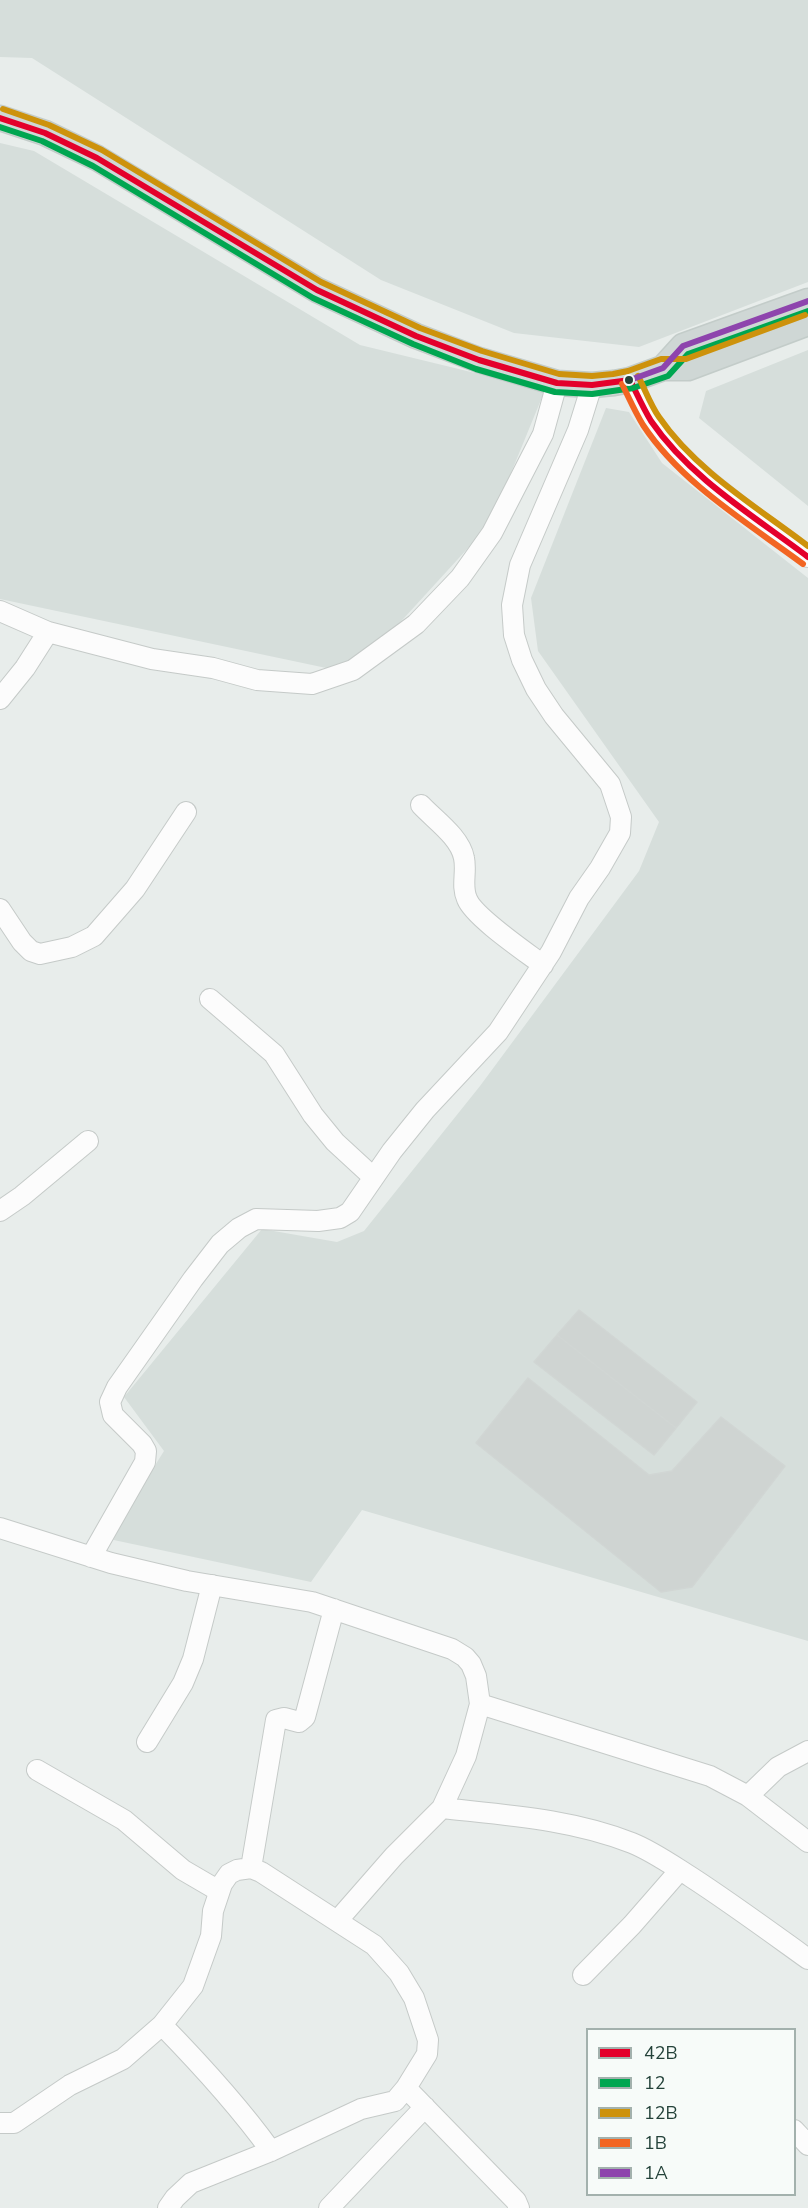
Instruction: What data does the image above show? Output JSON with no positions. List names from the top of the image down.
{
  "lines": [
    "transit line 12B",
    "transit line 42B",
    "transit line 12",
    "transit line 1A",
    "transit line 1B"
  ],
  "legend": [
    "42B",
    "12",
    "12B",
    "1B",
    "1A"
  ]
}
